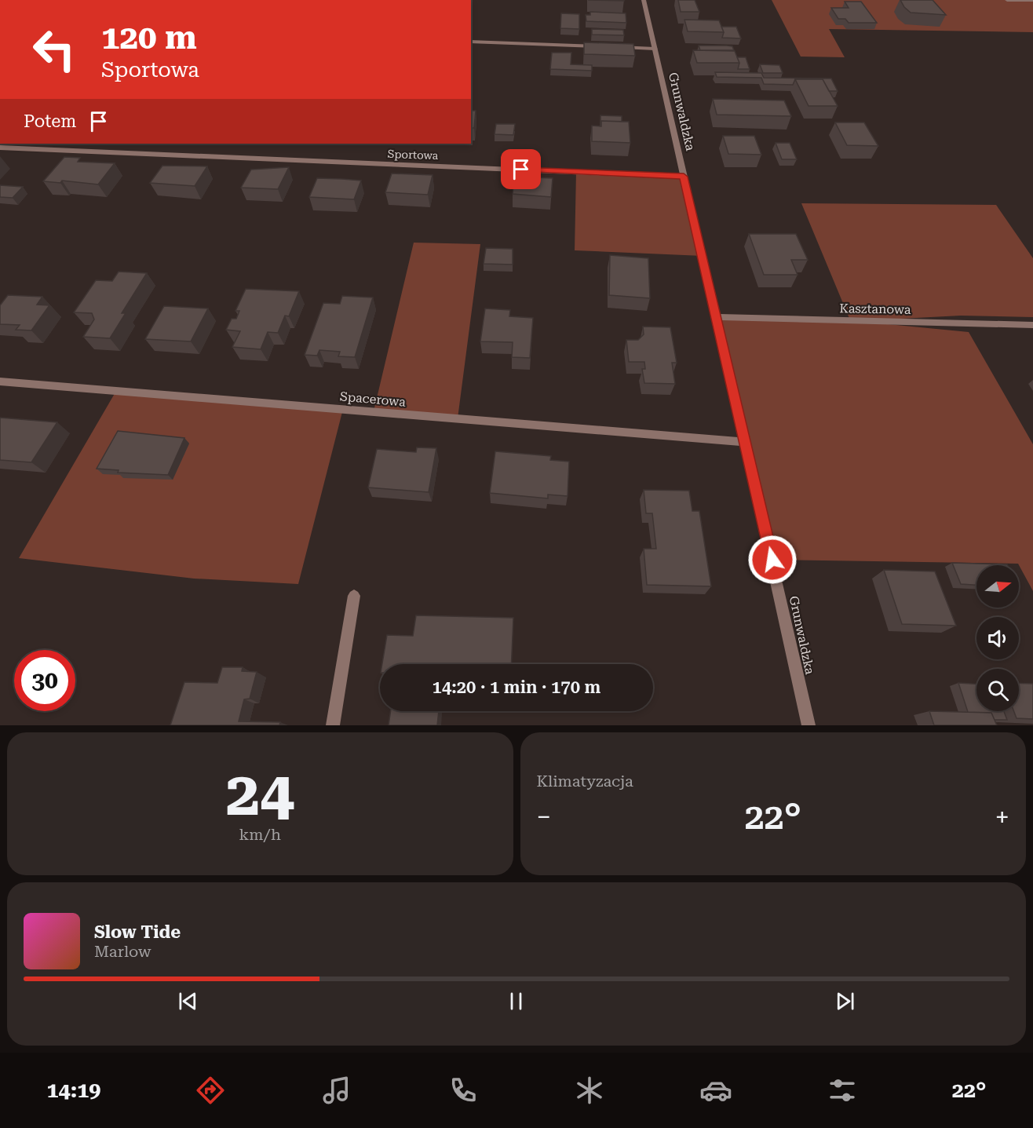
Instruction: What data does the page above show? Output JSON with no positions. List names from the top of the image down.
{
  "streets": {
    "street": [
      "Grunwaldzka",
      "Sportowa",
      "Kasztanowa",
      "Spacerowa"
    ]
  },
  "crossings": [
    ["Grunwaldzka", "Sportowa"],
    ["Grunwaldzka", "Kasztanowa"],
    ["Grunwaldzka", "Spacerowa"]
  ],
  "north": "right",
  "page": {
    "turn": ["120 m", "Sportowa"],
    "then": "Potem",
    "limit": "30",
    "trip": "14:20 · 1 min · 170 m",
    "tile": [
      ["24", "km/h"],
      "Klimatyzacja"
    ],
    "heat": ["−", "22°", "+"],
    "song": ["Slow Tide", "Marlow"],
    "tabs": ["14:19", "22°"]
  }
}
